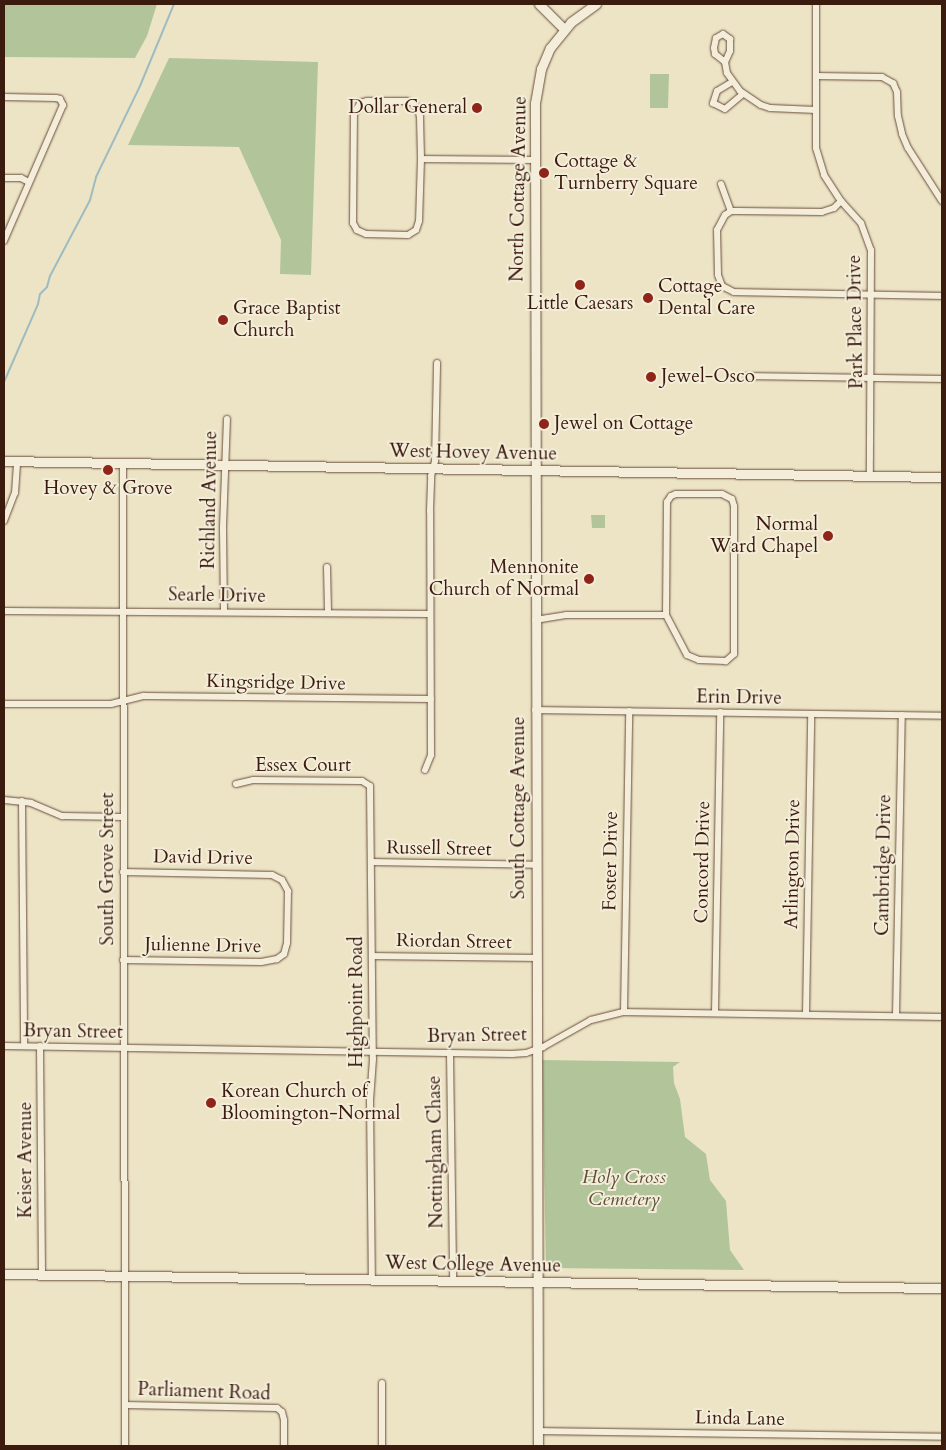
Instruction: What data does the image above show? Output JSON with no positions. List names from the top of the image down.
{
  "streets": {
    "main road": [
      "North Cottage Avenue",
      "West Hovey Avenue",
      "South Cottage Avenue",
      "West College Avenue"
    ],
    "street": [
      "Park Place Drive",
      "Richland Avenue",
      "Searle Drive",
      "Kingsridge Drive",
      "Erin Drive",
      "Essex Court",
      "Russell Street",
      "David Drive",
      "Foster Drive",
      "Concord Drive",
      "Arlington Drive",
      "Cambridge Drive",
      "South Grove Street",
      "Riordan Street",
      "Julienne Drive",
      "Highpoint Road",
      "Bryan Street",
      "Nottingham Chase",
      "Keiser Avenue",
      "Parliament Road",
      "Linda Lane"
    ]
  },
  "crossings": [
    ["North Cottage Avenue", "South Cottage Avenue"],
    ["Park Place Drive", "West Hovey Avenue"],
    ["West Hovey Avenue", "Richland Avenue"],
    ["West Hovey Avenue", "South Cottage Avenue"],
    ["West Hovey Avenue", "South Grove Street"],
    ["Richland Avenue", "Searle Drive"],
    ["Searle Drive", "South Grove Street"],
    ["Kingsridge Drive", "South Grove Street"],
    ["Erin Drive", "South Cottage Avenue"],
    ["Erin Drive", "Foster Drive"],
    ["Erin Drive", "Concord Drive"],
    ["Erin Drive", "Arlington Drive"],
    ["Erin Drive", "Cambridge Drive"],
    ["Essex Court", "Highpoint Road"],
    ["South Cottage Avenue", "Russell Street"],
    ["South Cottage Avenue", "Riordan Street"],
    ["South Cottage Avenue", "Bryan Street"],
    ["South Cottage Avenue", "West College Avenue"],
    ["Russell Street", "Highpoint Road"],
    ["David Drive", "South Grove Street"],
    ["David Drive", "Julienne Drive"],
    ["Foster Drive", "Bryan Street"],
    ["Concord Drive", "Bryan Street"],
    ["Arlington Drive", "Bryan Street"],
    ["Cambridge Drive", "Bryan Street"],
    ["South Grove Street", "Julienne Drive"],
    ["South Grove Street", "Bryan Street"],
    ["South Grove Street", "West College Avenue"],
    ["South Grove Street", "Parliament Road"],
    ["Riordan Street", "Highpoint Road"],
    ["Highpoint Road", "Bryan Street"],
    ["Highpoint Road", "West College Avenue"],
    ["Bryan Street", "Nottingham Chase"],
    ["Bryan Street", "Keiser Avenue"],
    ["Nottingham Chase", "West College Avenue"],
    ["Keiser Avenue", "West College Avenue"]
  ],
  "parks": ["Holy Cross Cemetery"],
  "places": [
    "Dollar General",
    "Cottage & Turnberry Square",
    "Little Caesars",
    "Cottage Dental Care",
    "Grace Baptist Church",
    "Jewel-Osco",
    "Jewel on Cottage",
    "Hovey & Grove",
    "Normal Ward Chapel",
    "Mennonite Church of Normal",
    "Korean Church of Bloomington-Normal"
  ]
}
